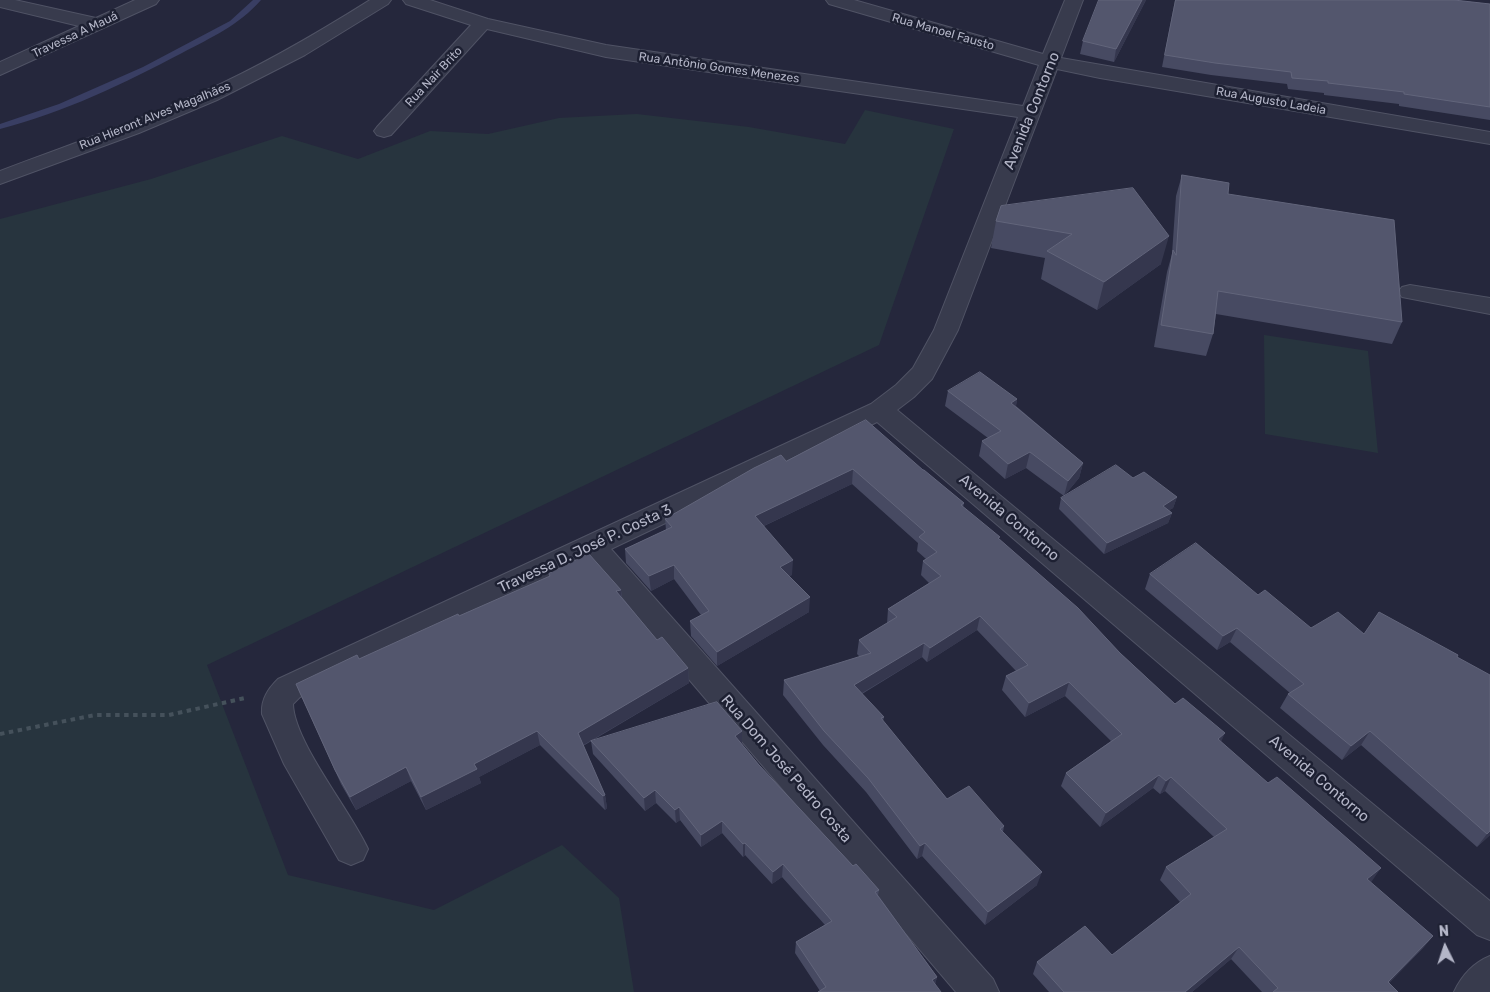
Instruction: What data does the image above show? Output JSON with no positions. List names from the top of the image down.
{
  "streets": {
    "street": [
      "Rua Manoel Fausto",
      "Travessa A Mauá",
      "Rua Antônio Gomes Menezes",
      "Rua Nair Brito",
      "Rua Augusto Ladeia",
      "Avenida Contorno",
      "Rua Hieront Alves Magalhães",
      "Travessa D. José P. Costa 3",
      "Rua Dom José Pedro Costa"
    ]
  },
  "crossings": [
    ["Rua Manoel Fausto", "Rua Augusto Ladeia"],
    ["Rua Manoel Fausto", "Avenida Contorno"],
    ["Rua Antônio Gomes Menezes", "Rua Nair Brito"],
    ["Rua Antônio Gomes Menezes", "Avenida Contorno"],
    ["Rua Augusto Ladeia", "Avenida Contorno"],
    ["Avenida Contorno", "Travessa D. José P. Costa 3"],
    ["Travessa D. José P. Costa 3", "Rua Dom José Pedro Costa"]
  ],
  "north": "top"
}
